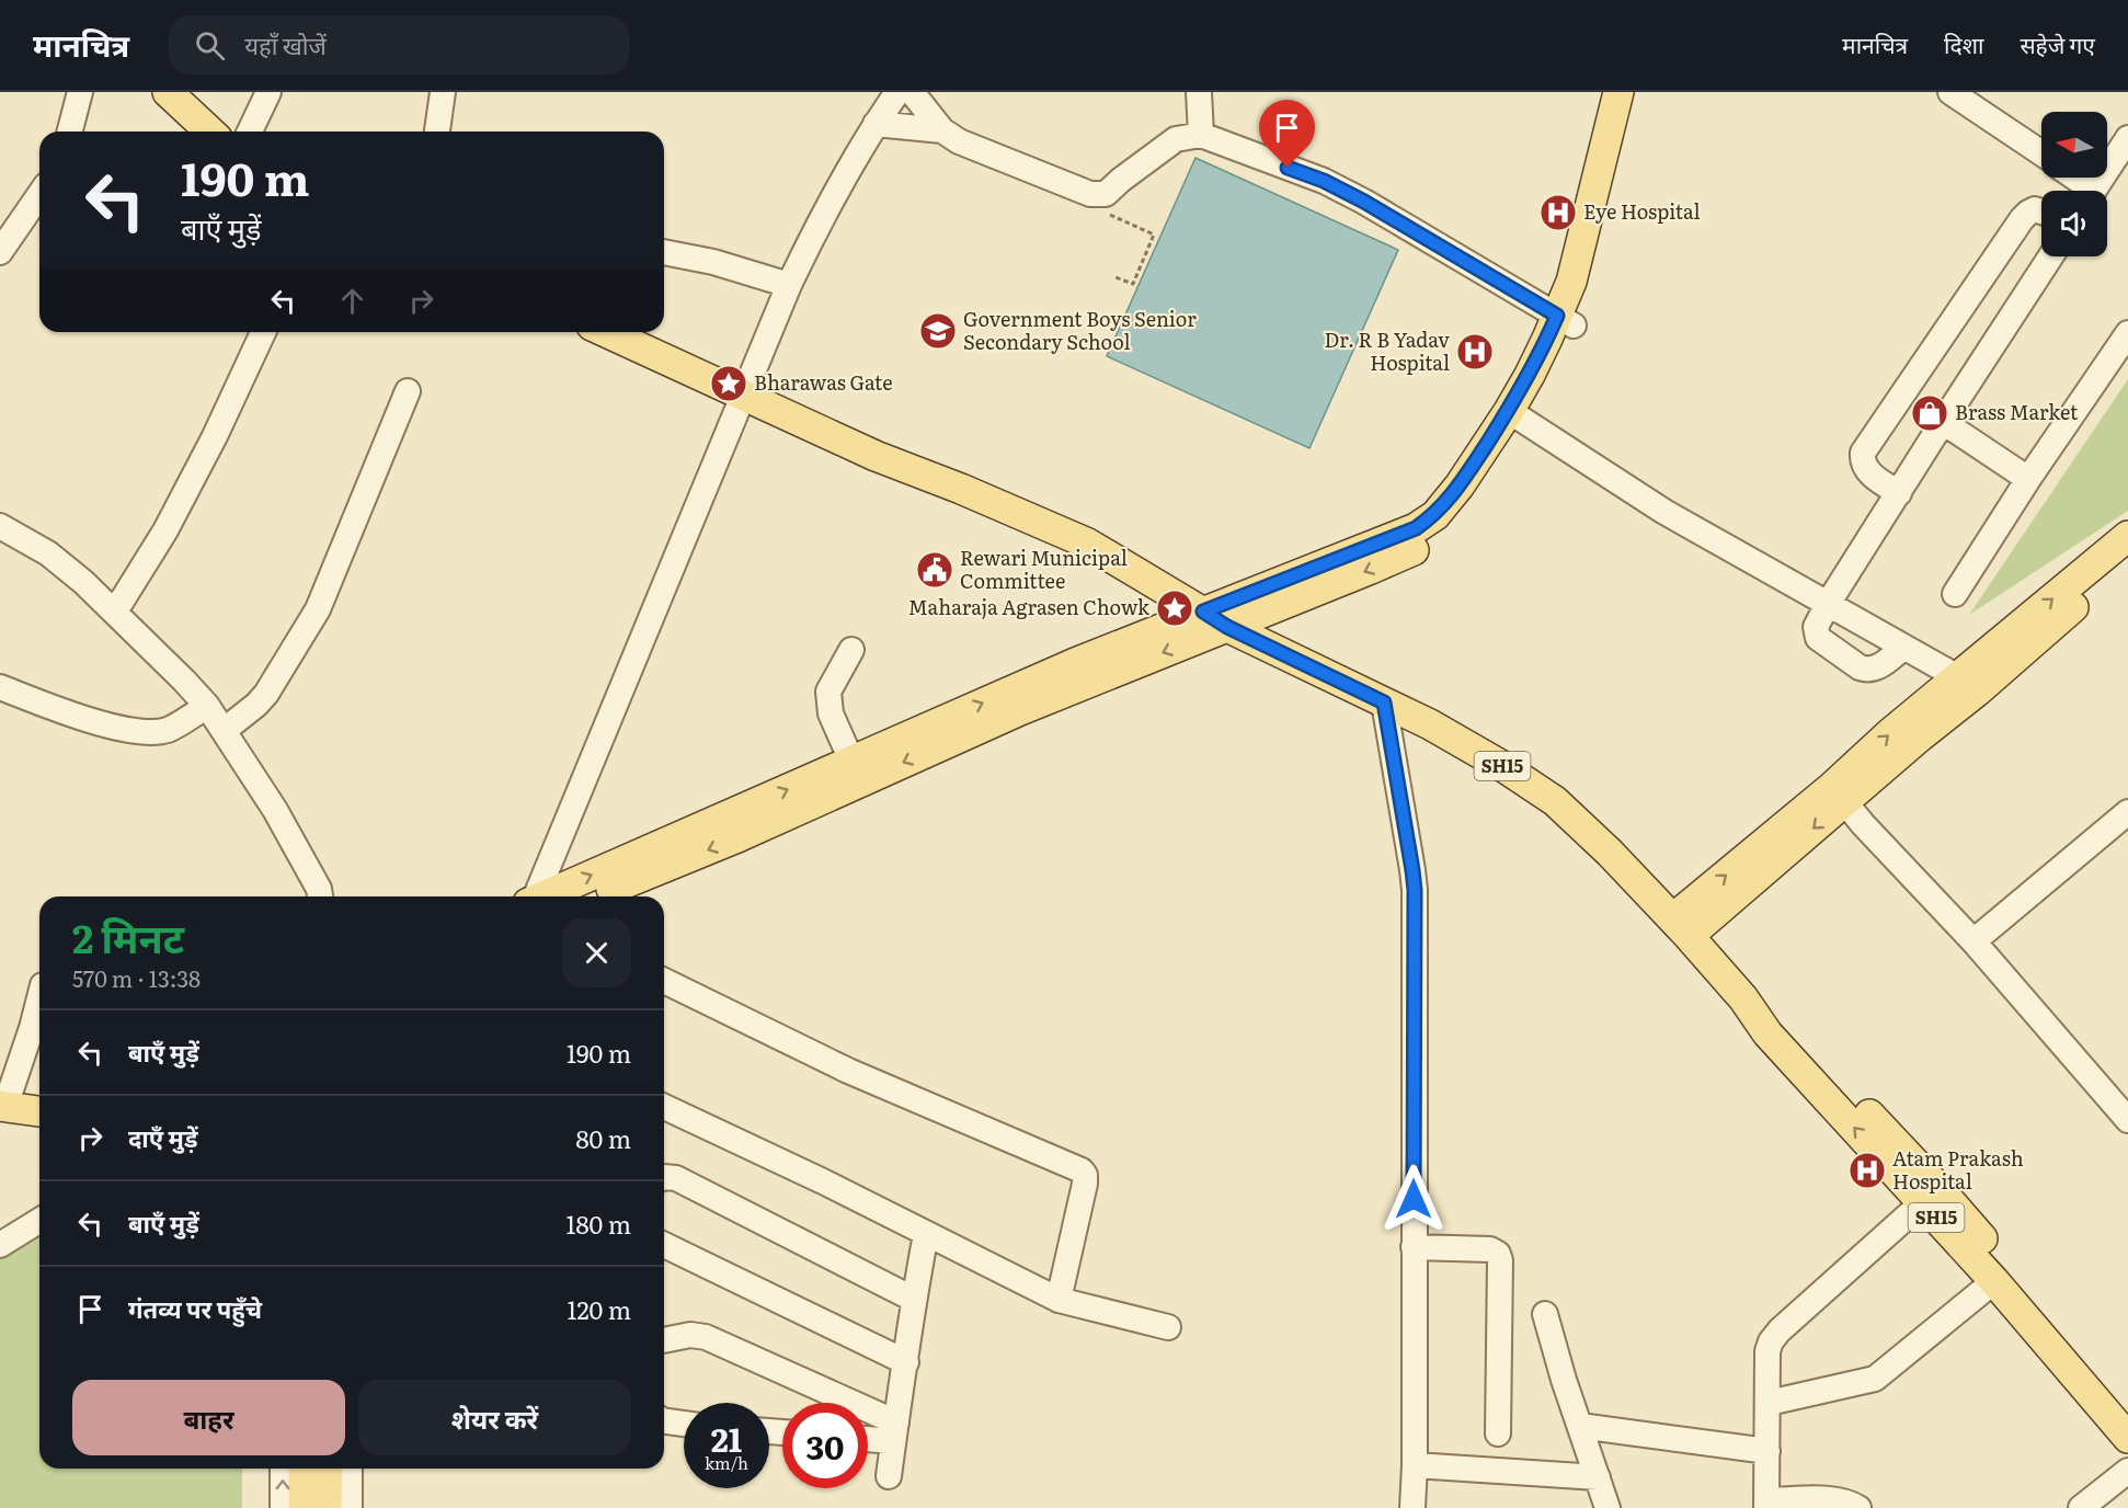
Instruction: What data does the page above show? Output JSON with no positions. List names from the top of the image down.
{
  "streets": {
    "main road": ["SH15"]
  },
  "places": {
    "hospital": ["Eye Hospital", "Dr. R B Yadav Hospital", "Atam Prakash Hospital"],
    "school or university": ["Government Boys Senior Secondary School"],
    "place": ["Bharawas Gate", "Maharaja Agrasen Chowk"],
    "shop": ["Brass Market"],
    "public building": ["Rewari Municipal Committee"]
  },
  "north": "left",
  "page": {
    "header": "मानचित्र",
    "search": "यहाँ खोजें",
    "nav": ["मानचित्र", "दिशा", "सहेजे गए"],
    "turn": ["190 m", "बाएँ मुड़ें"],
    "heading": ["2 मिनट", "570 m · 13:38"],
    "list": [
      {
        "name": "बाएँ मुड़ें",
        "value": "190 m"
      },
      {
        "name": "दाएँ मुड़ें",
        "value": "80 m"
      },
      {
        "name": "बाएँ मुड़ें",
        "value": "180 m"
      },
      {
        "name": "गंतव्य पर पहुँचे",
        "value": "120 m"
      }
    ],
    "buttons": ["बाहर", "शेयर करें"],
    "speed": "21 km/h",
    "limit": "30"
  }
}
